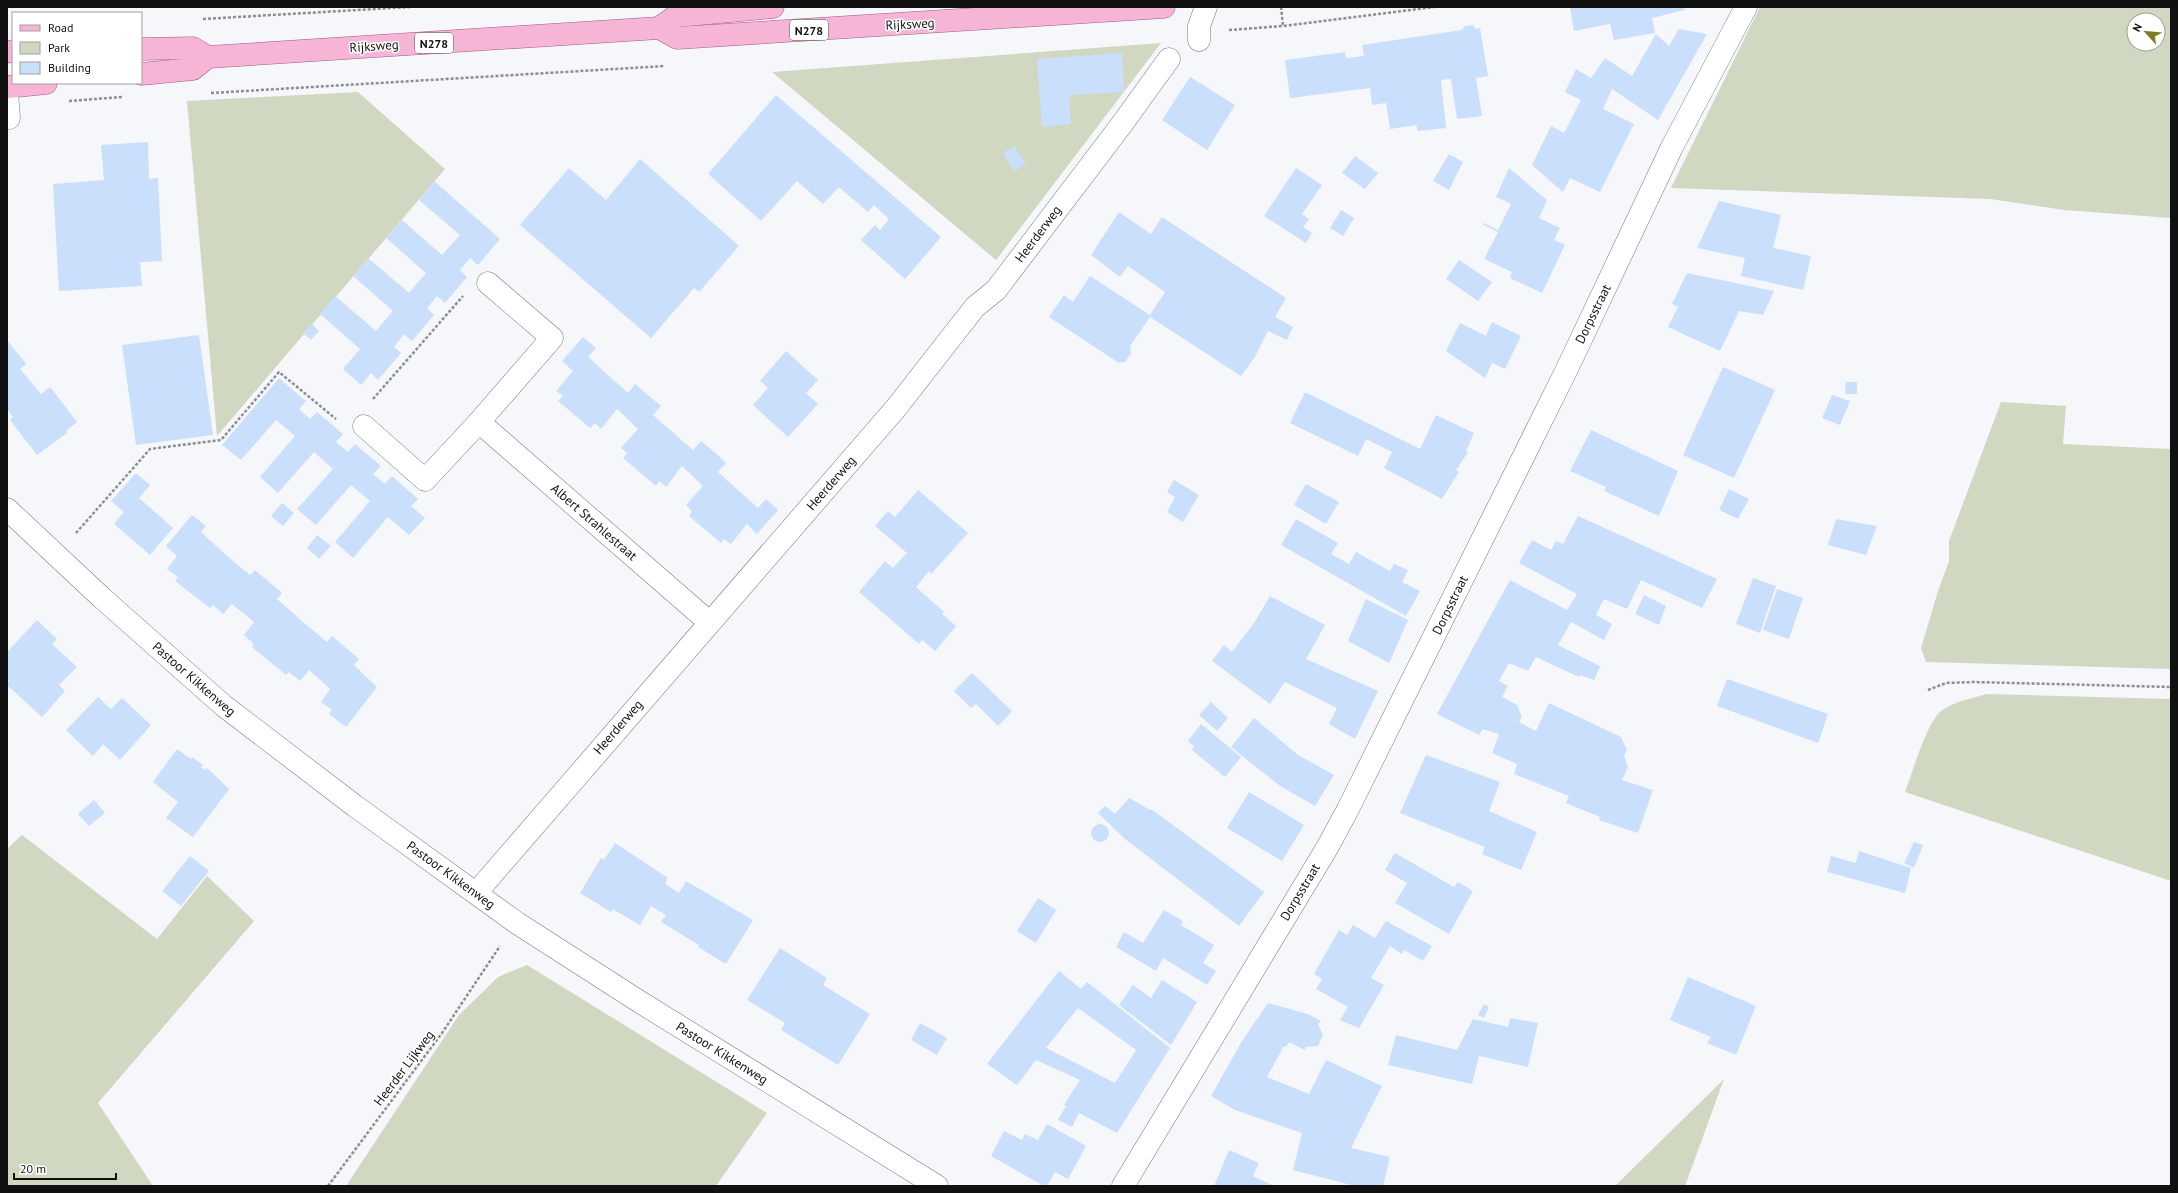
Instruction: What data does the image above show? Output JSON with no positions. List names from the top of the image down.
{
  "streets": {
    "main road": ["Rijksweg", "N278"],
    "street": [
      "Heerderweg",
      "Dorpsstraat",
      "Albert Strahlestraat",
      "Pastoor Kikkenweg"
    ],
    "path": ["Heerder Lijkweg"]
  },
  "crossings": [
    ["Heerderweg", "Albert Strahlestraat"],
    ["Heerderweg", "Pastoor Kikkenweg"]
  ],
  "legend": ["Road", "Park", "Building"],
  "scale_bar": "20 m",
  "north": "top left"
}
